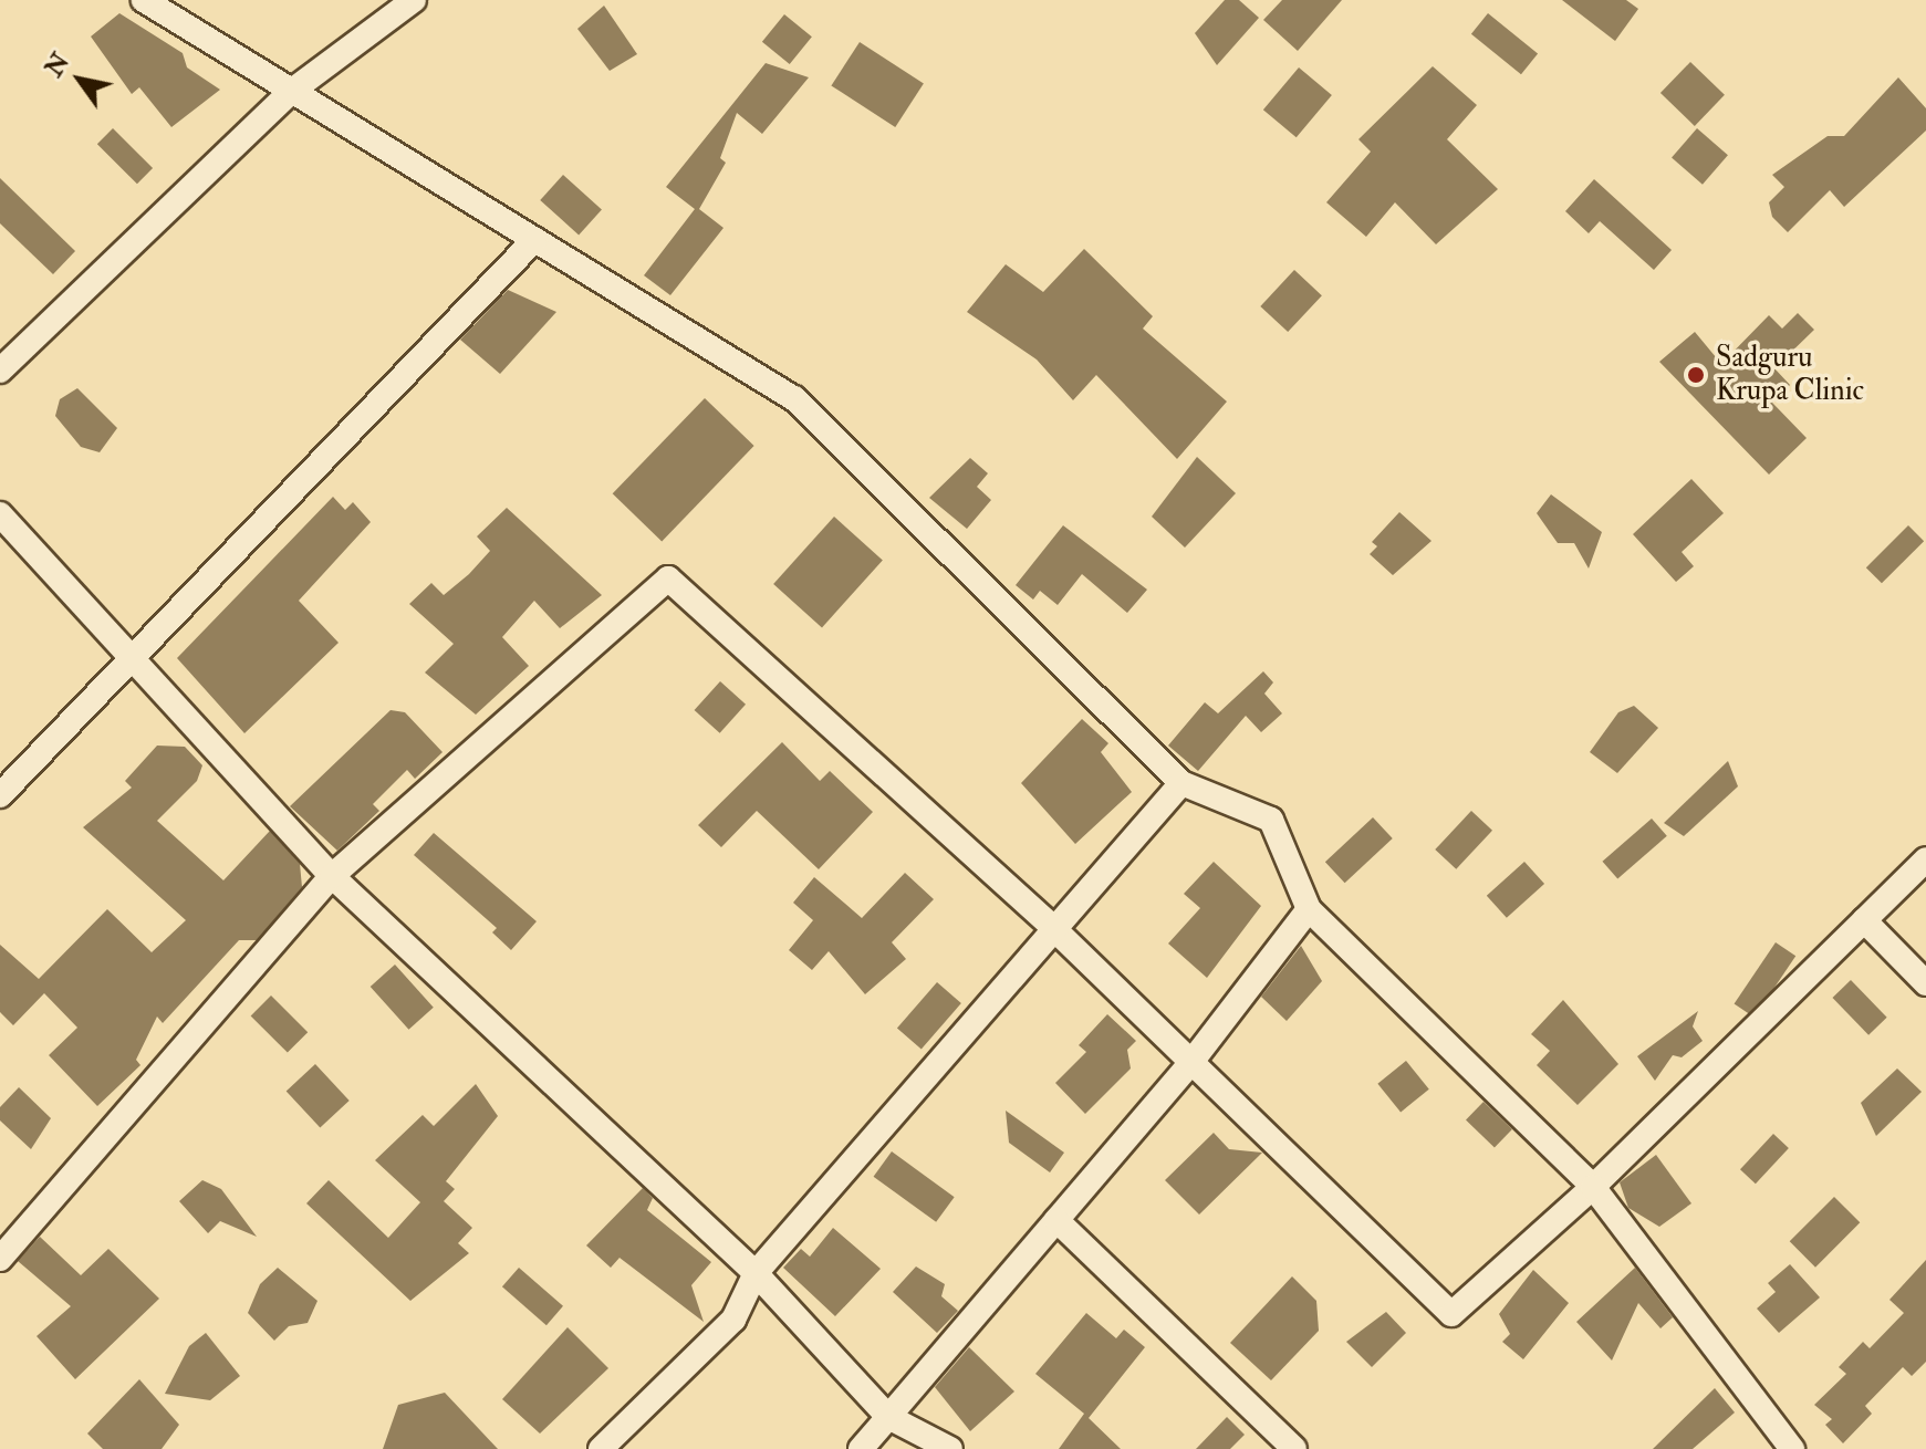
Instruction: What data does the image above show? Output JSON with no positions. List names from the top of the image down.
{
  "places": ["Sadguru Krupa Clinic"],
  "north": "top left"
}
